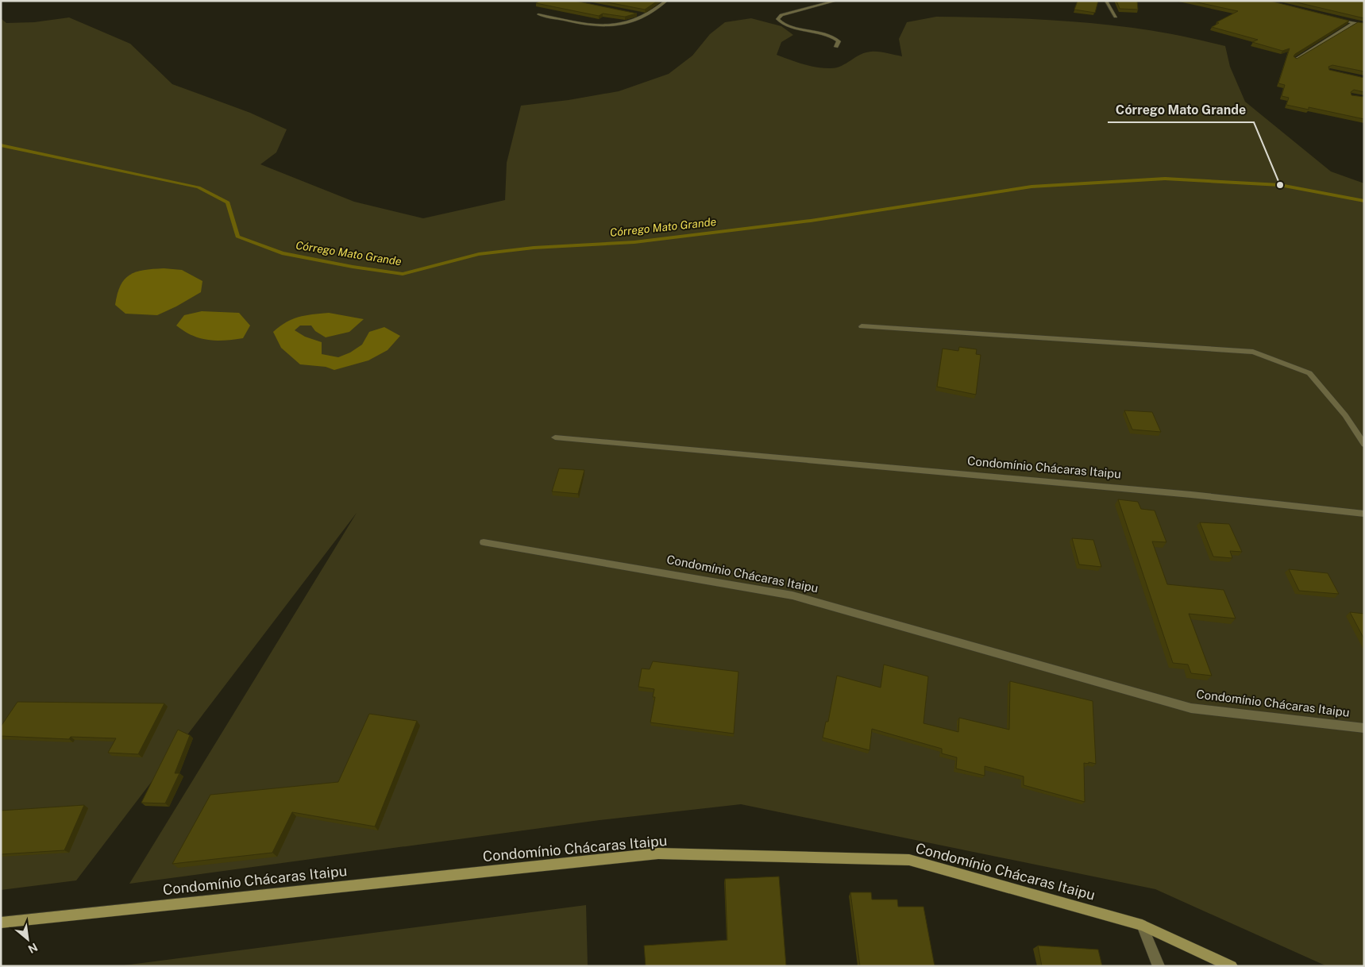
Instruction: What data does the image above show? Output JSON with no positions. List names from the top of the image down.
{
  "streets": {
    "street": ["Condomínio Chácaras Itaipu"]
  },
  "water": ["Córrego Mato Grande"],
  "places": ["Córrego Mato Grande"],
  "north": "bottom right"
}
